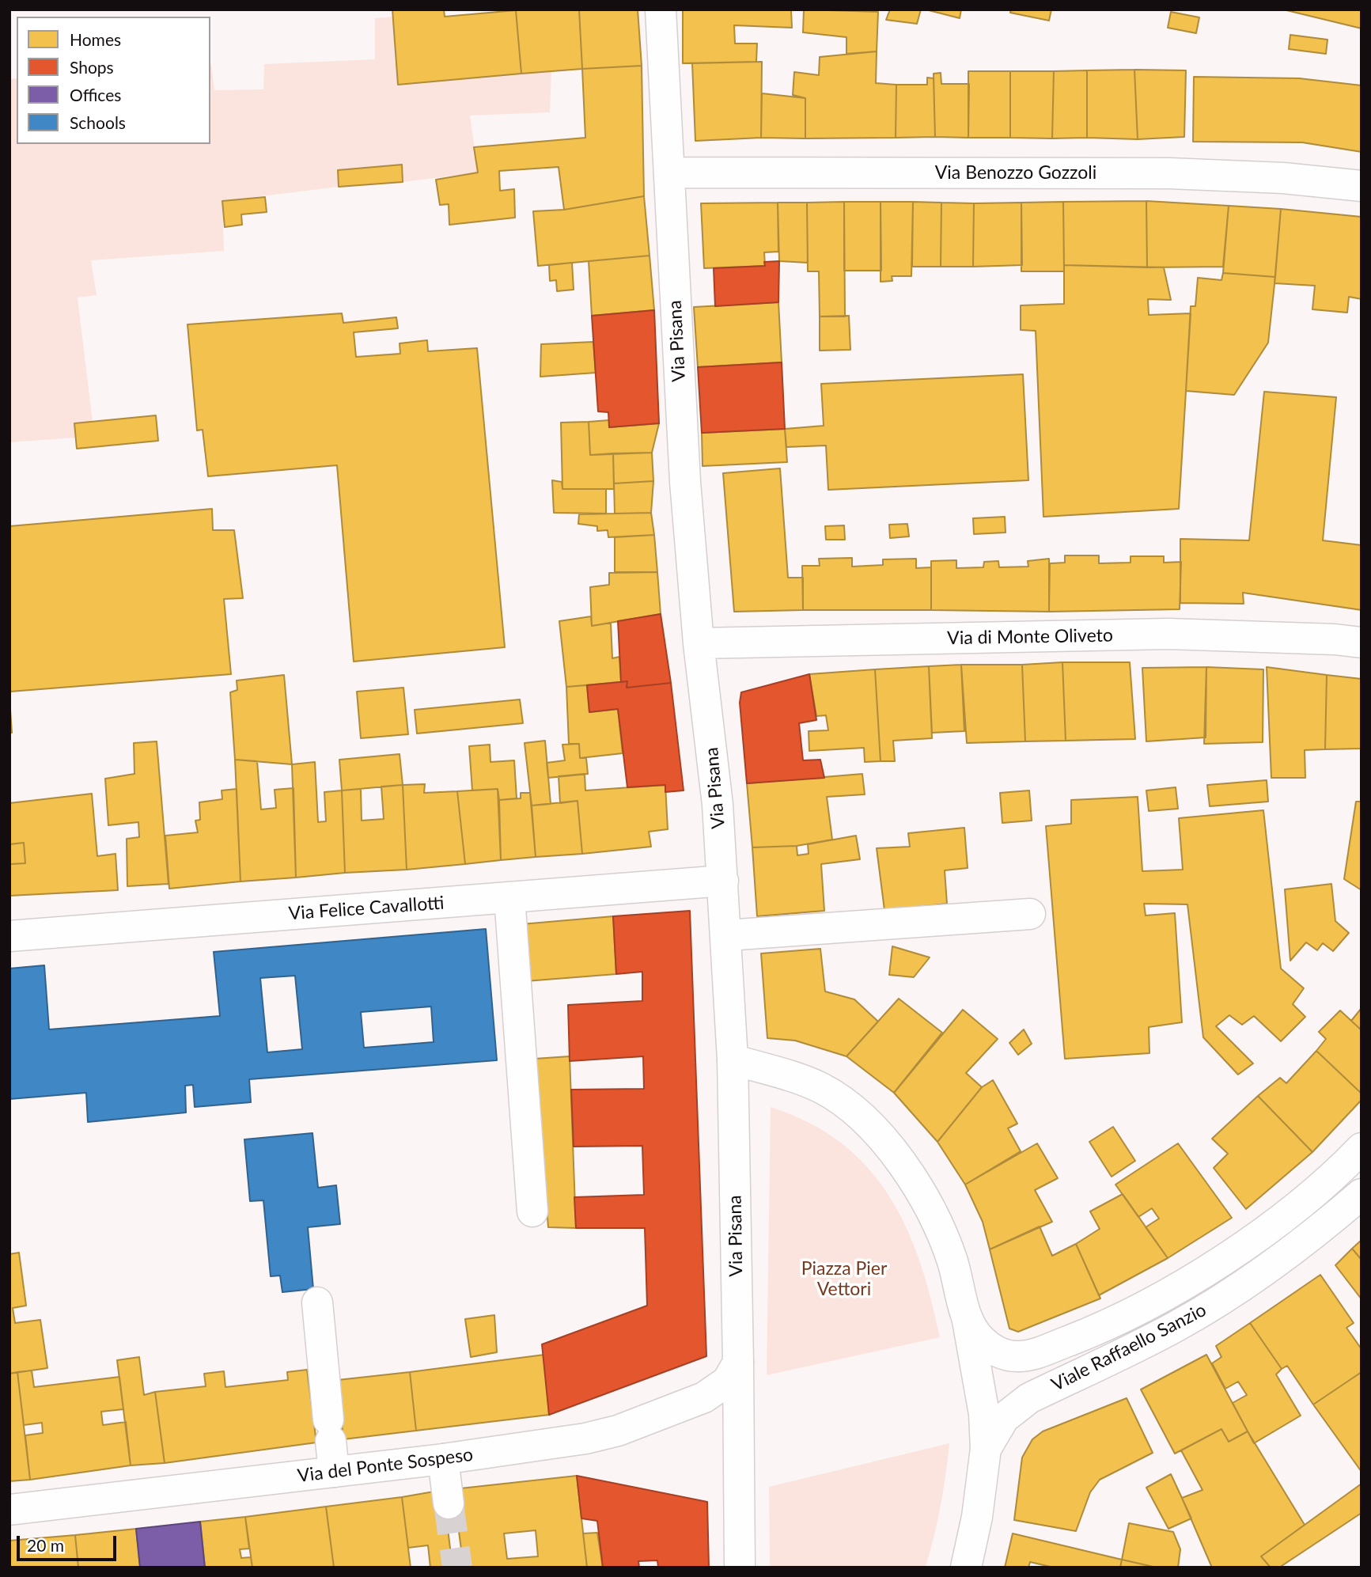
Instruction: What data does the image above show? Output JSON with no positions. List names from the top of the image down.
{
  "streets": {
    "street": [
      "Via Benozzo Gozzoli",
      "Via Pisana",
      "Via di Monte Oliveto",
      "Via Felice Cavallotti",
      "Viale Raffaello Sanzio",
      "Via del Ponte Sospeso"
    ]
  },
  "crossings": [
    ["Via Benozzo Gozzoli", "Via Pisana"],
    ["Via Pisana", "Via di Monte Oliveto"],
    ["Via Pisana", "Via Felice Cavallotti"],
    ["Via Pisana", "Via del Ponte Sospeso"]
  ],
  "parks": ["Piazza Pier Vettori"],
  "legend": [
    "Homes",
    "Shops",
    "Offices",
    "Schools"
  ],
  "scale_bar": "20 m"
}
